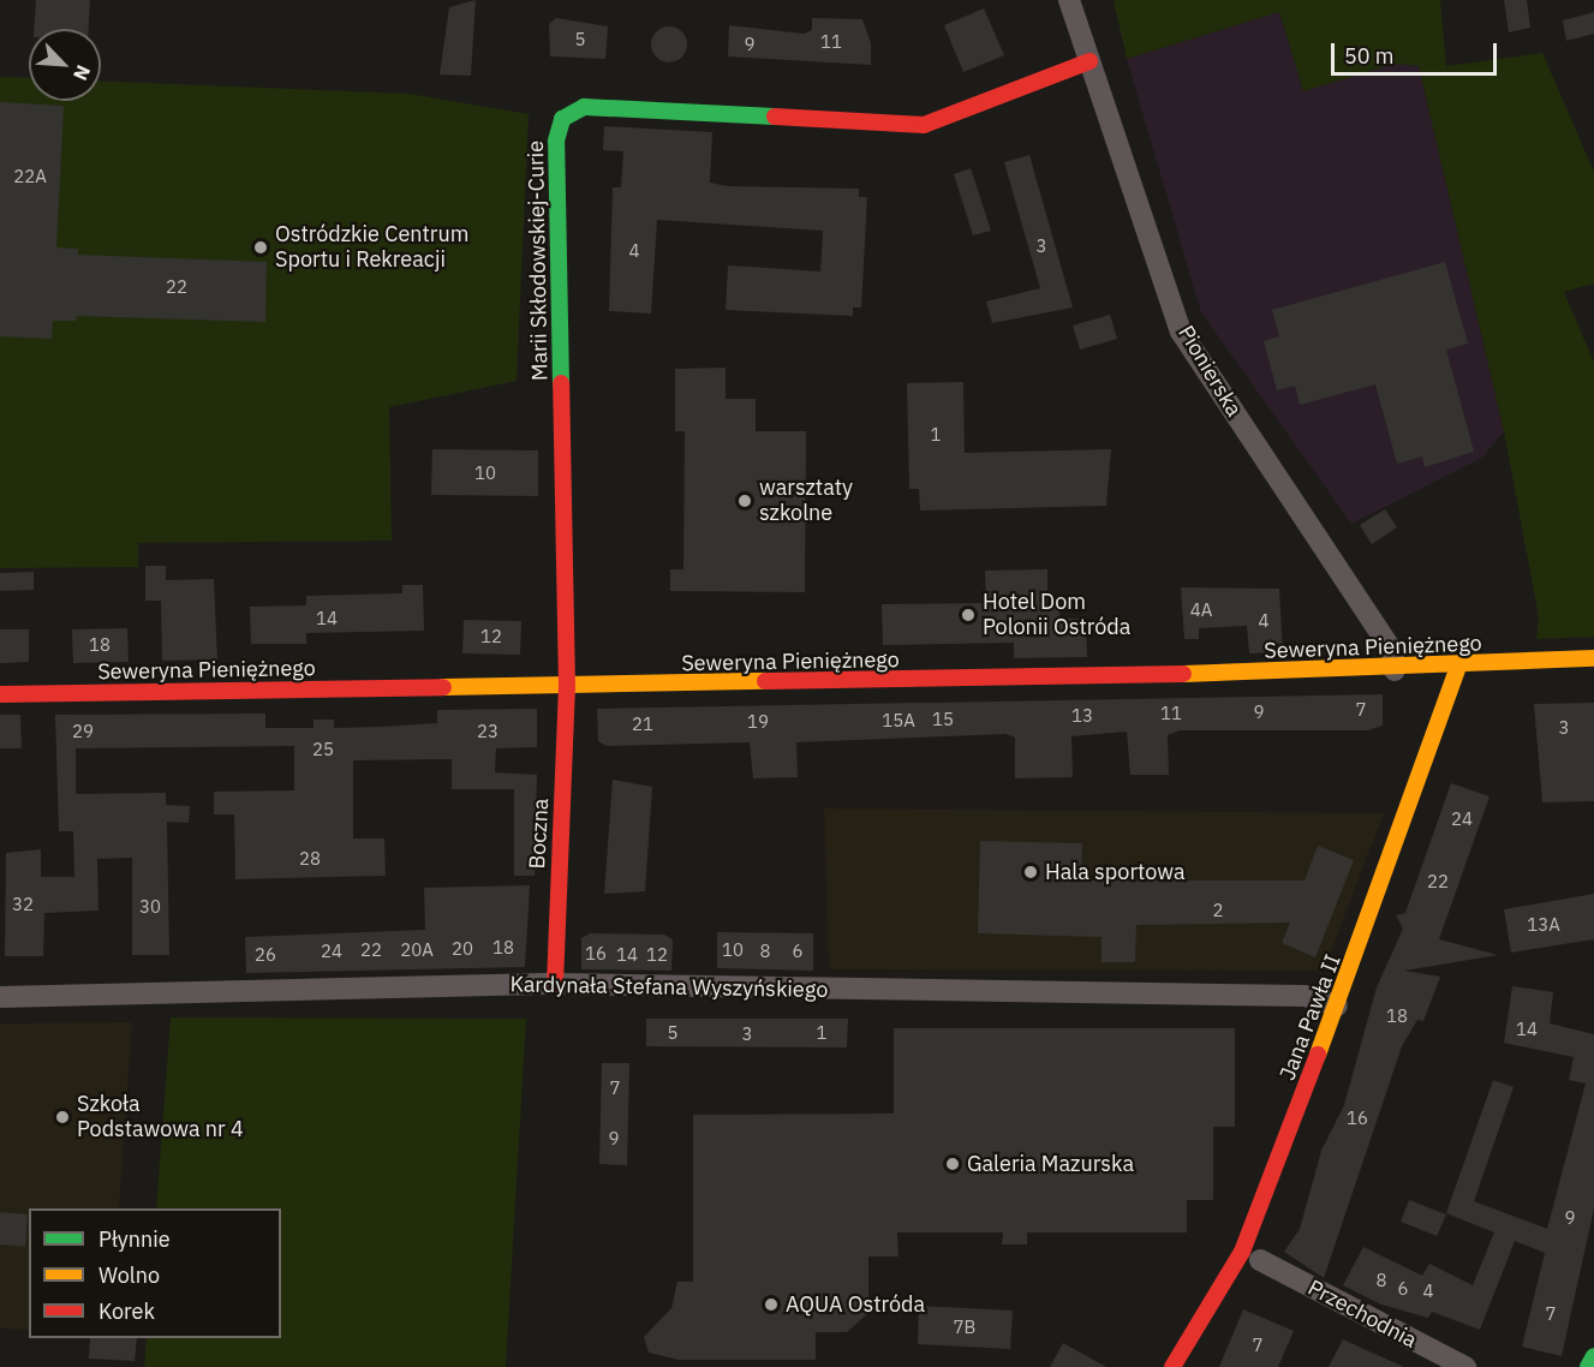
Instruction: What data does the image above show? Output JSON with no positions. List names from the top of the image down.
{
  "streets": {
    "street": [
      "Marii Skłodowskiej-Curie",
      "Pionierska",
      "Seweryna Pieniężnego",
      "Boczna",
      "Kardynała Stefana Wyszyńskiego",
      "Jana Pawła II",
      "Przechodnia"
    ]
  },
  "crossings": [
    ["Marii Skłodowskiej-Curie", "Pionierska"],
    ["Marii Skłodowskiej-Curie", "Seweryna Pieniężnego"],
    ["Marii Skłodowskiej-Curie", "Boczna"],
    ["Pionierska", "Seweryna Pieniężnego"],
    ["Seweryna Pieniężnego", "Boczna"],
    ["Seweryna Pieniężnego", "Jana Pawła II"],
    ["Boczna", "Kardynała Stefana Wyszyńskiego"],
    ["Kardynała Stefana Wyszyńskiego", "Jana Pawła II"]
  ],
  "places": [
    "Ostródzkie Centrum Sportu i Rekreacji",
    "warsztaty szkolne",
    "Hotel Dom Polonii Ostróda",
    "Hala sportowa",
    "Szkoła Podstawowa nr 4",
    "Galeria Mazurska",
    "AQUA Ostróda"
  ],
  "house_numbers": [
    "5",
    "11",
    "9",
    "22A",
    "3",
    "4",
    "22",
    "1",
    "10",
    "4A",
    "14",
    "4",
    "12",
    "18",
    "7",
    "9",
    "11",
    "13",
    "15",
    "15A",
    "19",
    "21",
    "3",
    "29",
    "23",
    "25",
    "24",
    "28",
    "22",
    "32",
    "30",
    "2",
    "13A",
    "18",
    "20",
    "22",
    "20A",
    "10",
    "24",
    "8",
    "6",
    "16",
    "26",
    "14",
    "12",
    "18",
    "14",
    "5",
    "1",
    "3",
    "7",
    "16",
    "9",
    "9",
    "8",
    "6",
    "4",
    "7",
    "7B",
    "7"
  ],
  "legend": ["Płynnie", "Wolno", "Korek"],
  "scale_bar": "50 m",
  "north": "bottom right"
}
